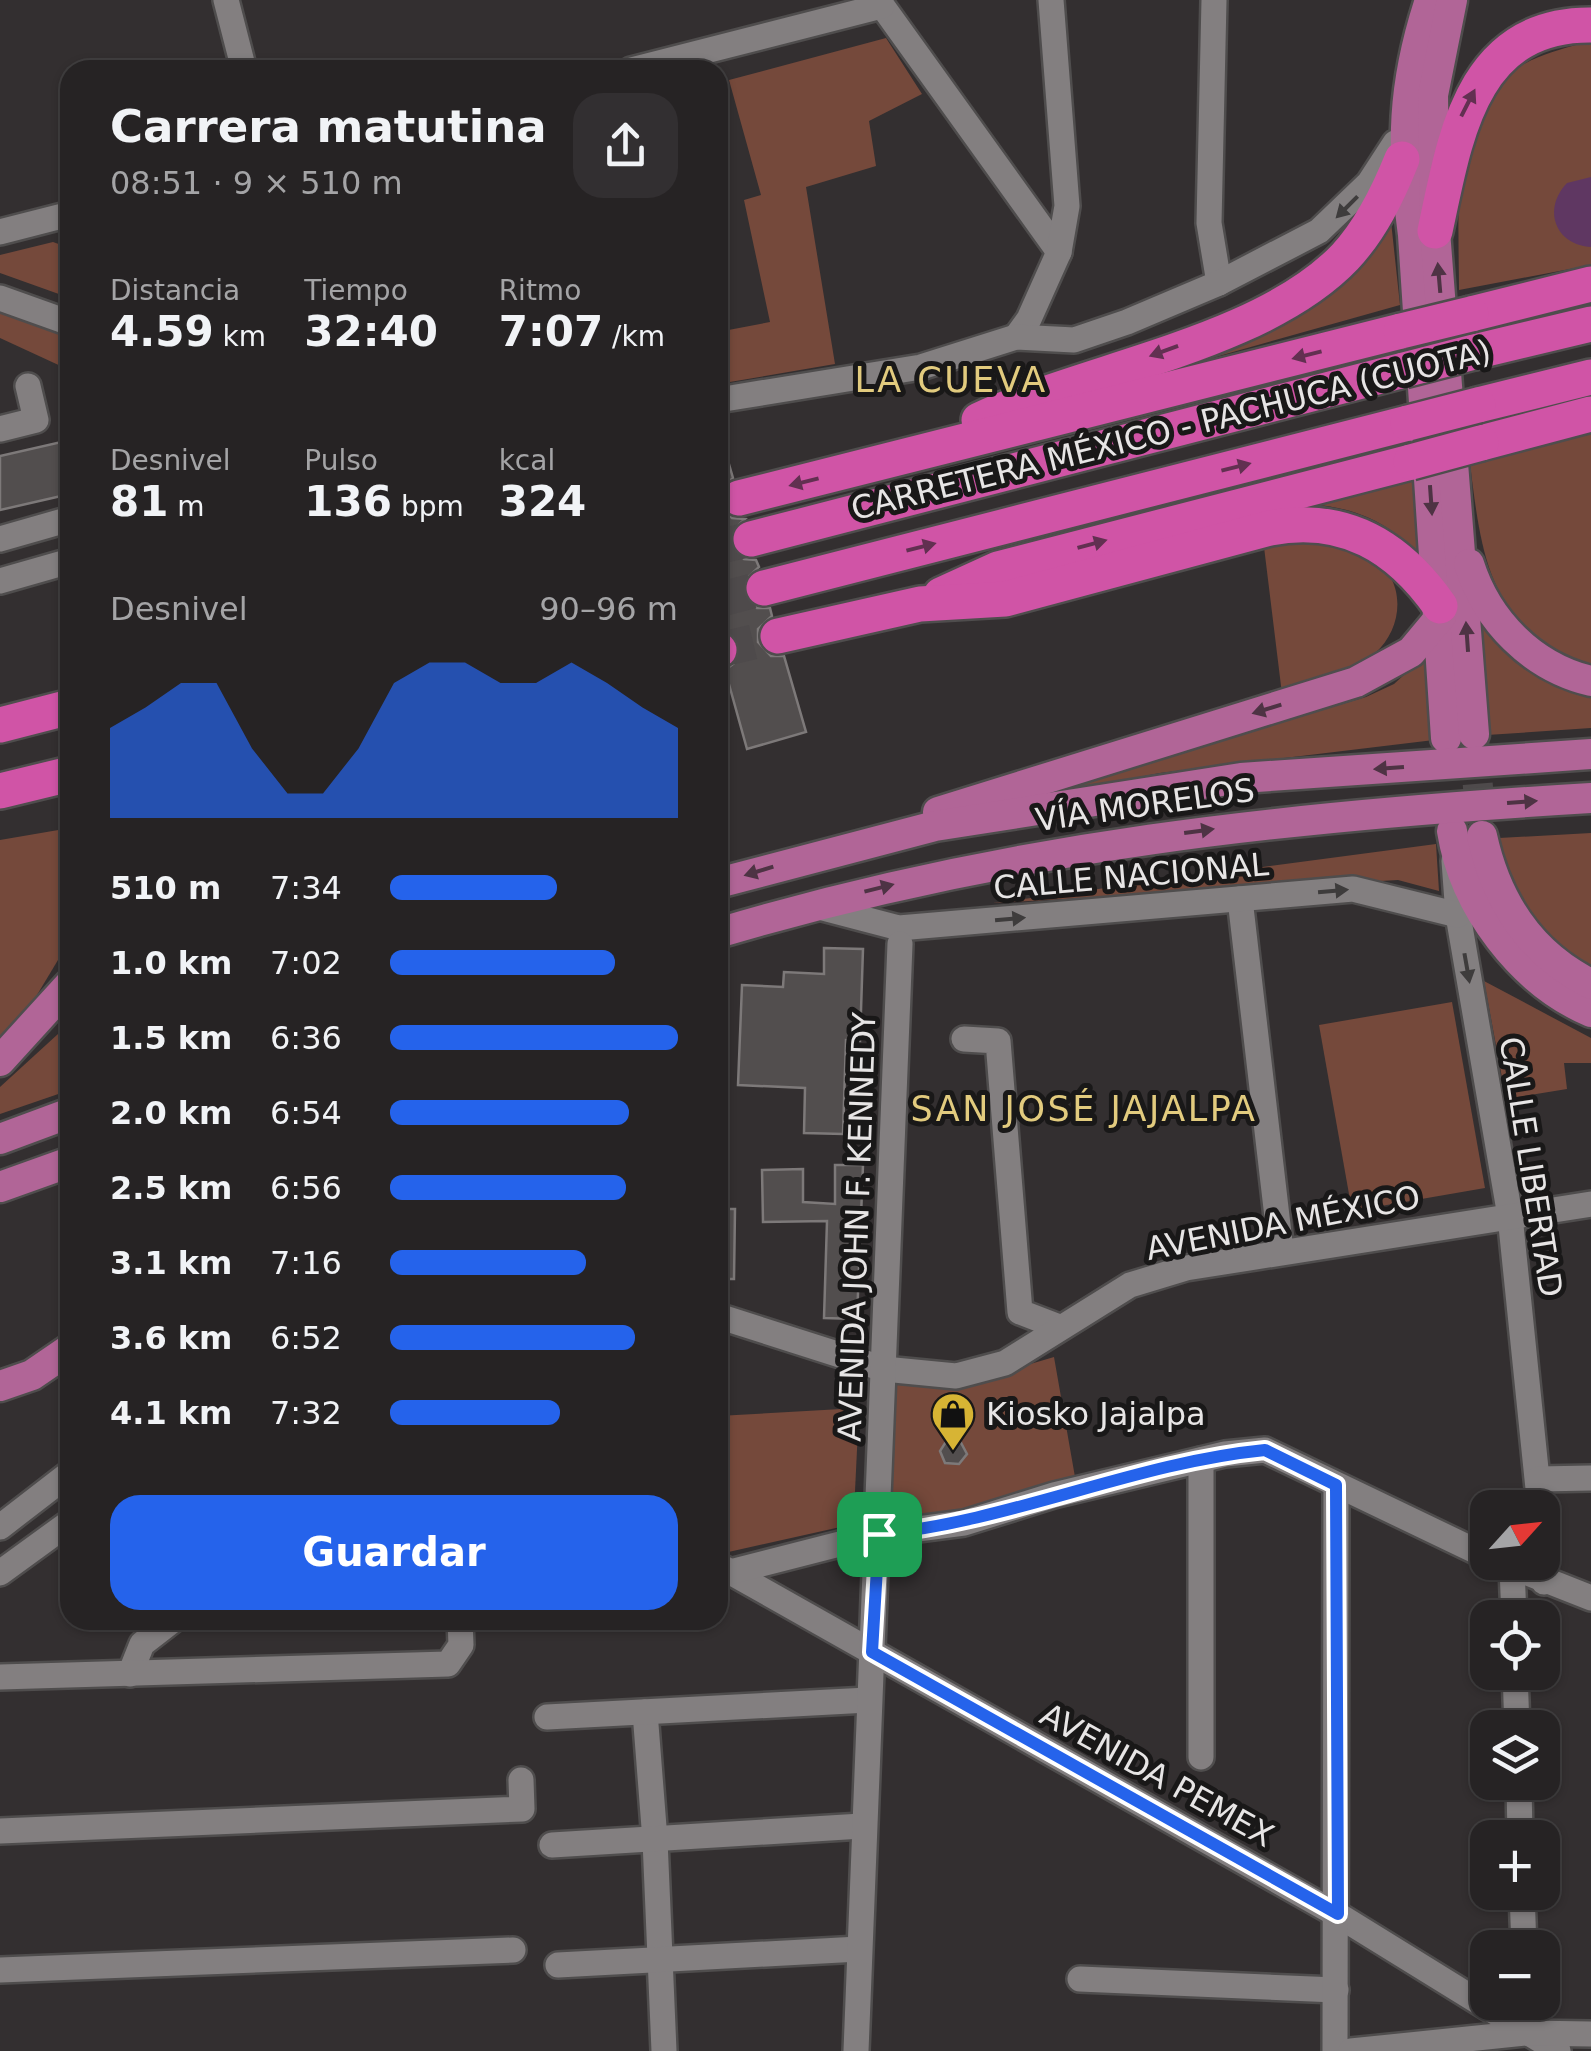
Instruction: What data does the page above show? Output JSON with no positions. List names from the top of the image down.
{
  "streets": {
    "highway": ["CARRETERA MÉXICO - PACHUCA (CUOTA)"],
    "main road": ["VÍA MORELOS"],
    "street": [
      "CALLE NACIONAL",
      "CALLE LIBERTAD",
      "AVENIDA MÉXICO",
      "AVENIDA JOHN F. KENNEDY",
      "AVENIDA PEMEX"
    ]
  },
  "crossings": [
    ["VÍA MORELOS", "CALLE NACIONAL"],
    ["CALLE NACIONAL", "CALLE LIBERTAD"],
    ["CALLE LIBERTAD", "AVENIDA MÉXICO"],
    ["AVENIDA MÉXICO", "AVENIDA JOHN F. KENNEDY"],
    ["AVENIDA JOHN F. KENNEDY", "AVENIDA PEMEX"]
  ],
  "one_way": ["CALLE NACIONAL"],
  "districts": ["LA CUEVA", "SAN JOSÉ JAJALPA"],
  "places": {
    "shop": ["Kiosko Jajalpa"]
  },
  "north": "top right",
  "page": {
    "heading": ["Carrera matutina", "08:51 · 9 × 510 m"],
    "stats": [
      ["Distancia", "4.59 km"],
      ["Tiempo", "32:40"],
      ["Ritmo", "7:07 /km"],
      ["Desnivel", "81 m"],
      ["Pulso", "136 bpm"],
      ["kcal", "324"]
    ],
    "chart": ["Desnivel", "90–96 m"],
    "list": [
      {
        "name": "510 m",
        "note": "7:34"
      },
      {
        "name": "1.0 km",
        "note": "7:02"
      },
      {
        "name": "1.5 km",
        "note": "6:36"
      },
      {
        "name": "2.0 km",
        "note": "6:54"
      },
      {
        "name": "2.5 km",
        "note": "6:56"
      },
      {
        "name": "3.1 km",
        "note": "7:16"
      },
      {
        "name": "3.6 km",
        "note": "6:52"
      },
      {
        "name": "4.1 km",
        "note": "7:32"
      }
    ],
    "buttons": "Guardar",
    "map_buttons": ["+", "−"]
  }
}
